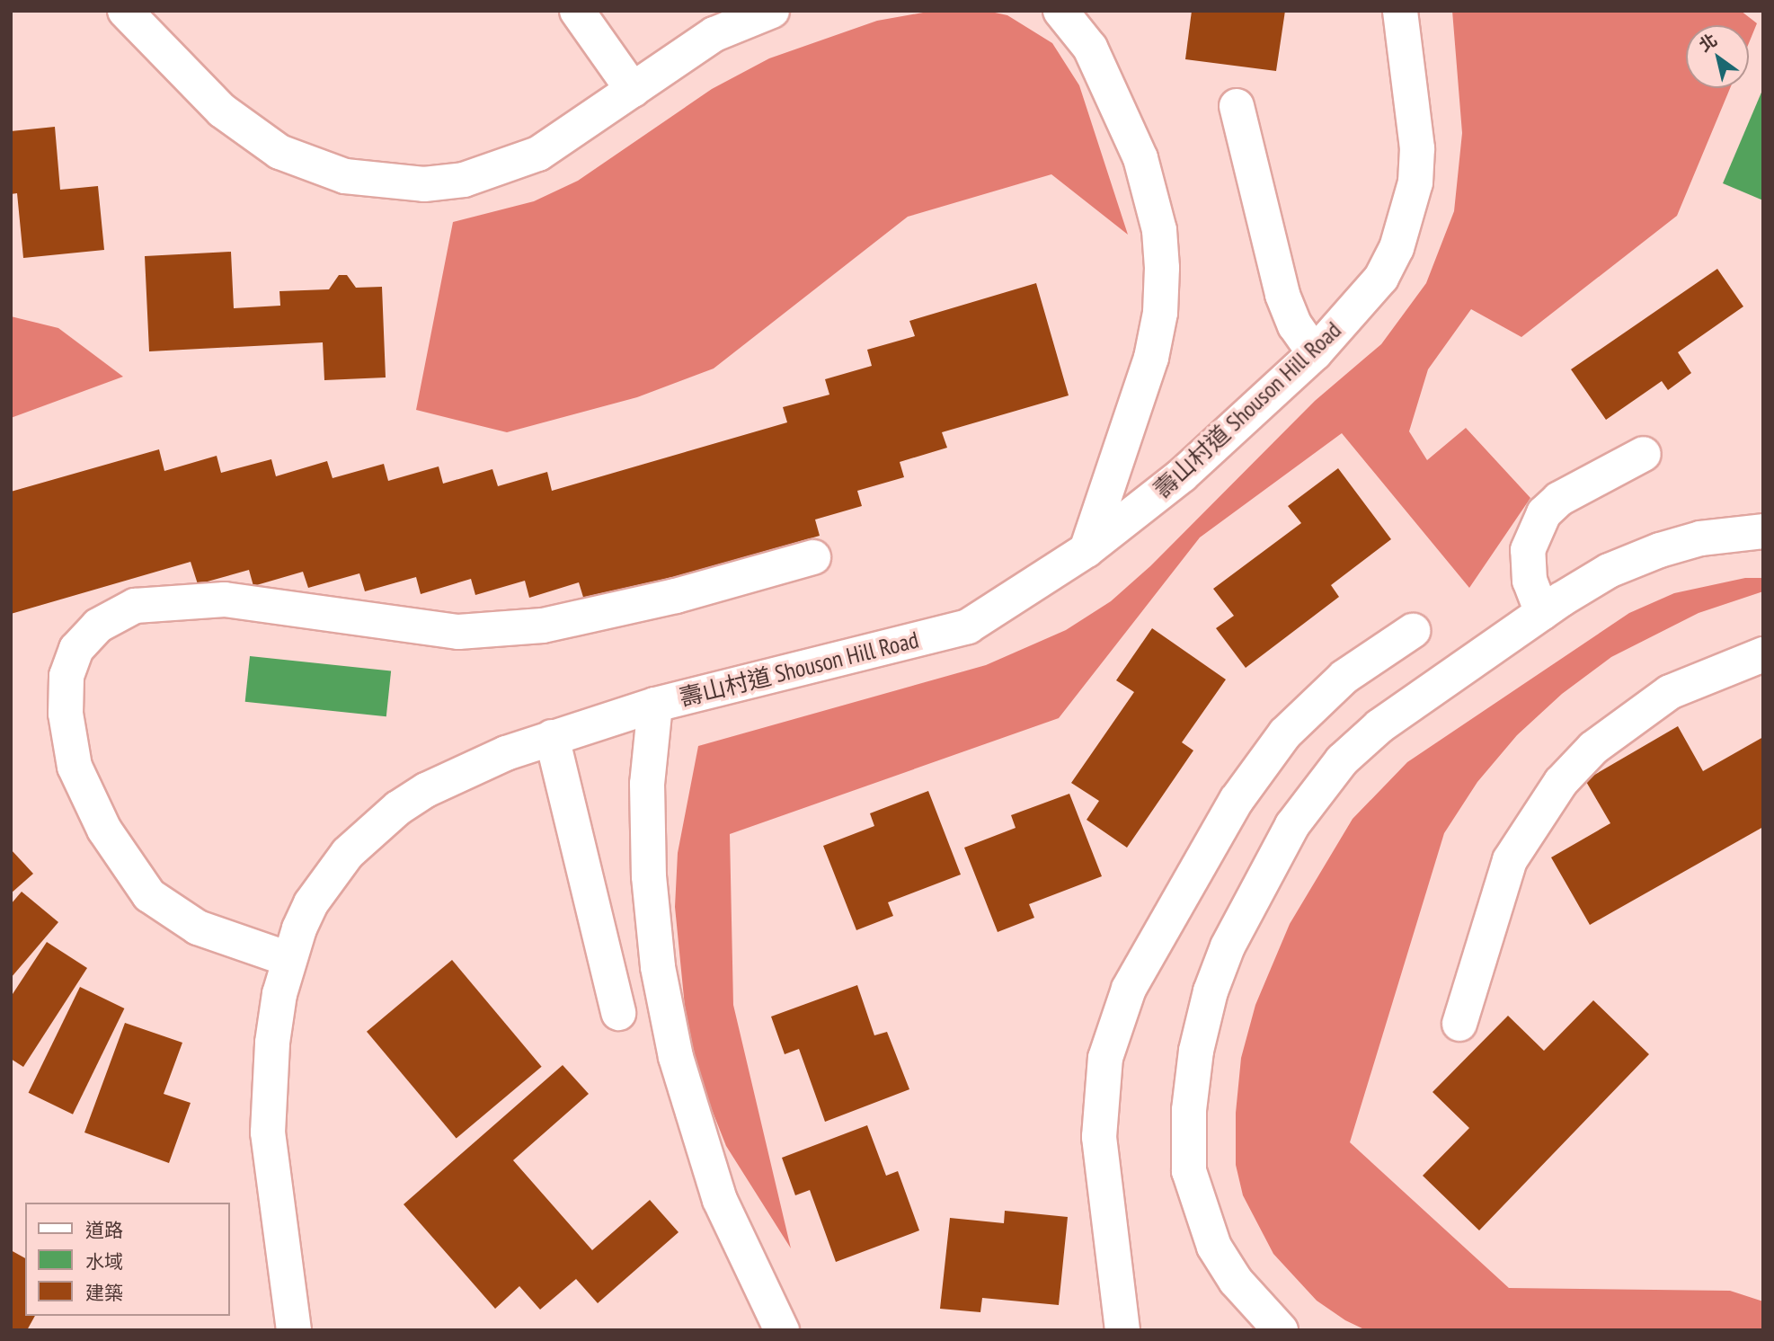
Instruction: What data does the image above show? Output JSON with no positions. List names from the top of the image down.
{
  "streets": {
    "street": ["壽山村道 Shouson Hill Road"]
  },
  "legend": ["道路", "水域", "建築"],
  "north": "top left"
}
